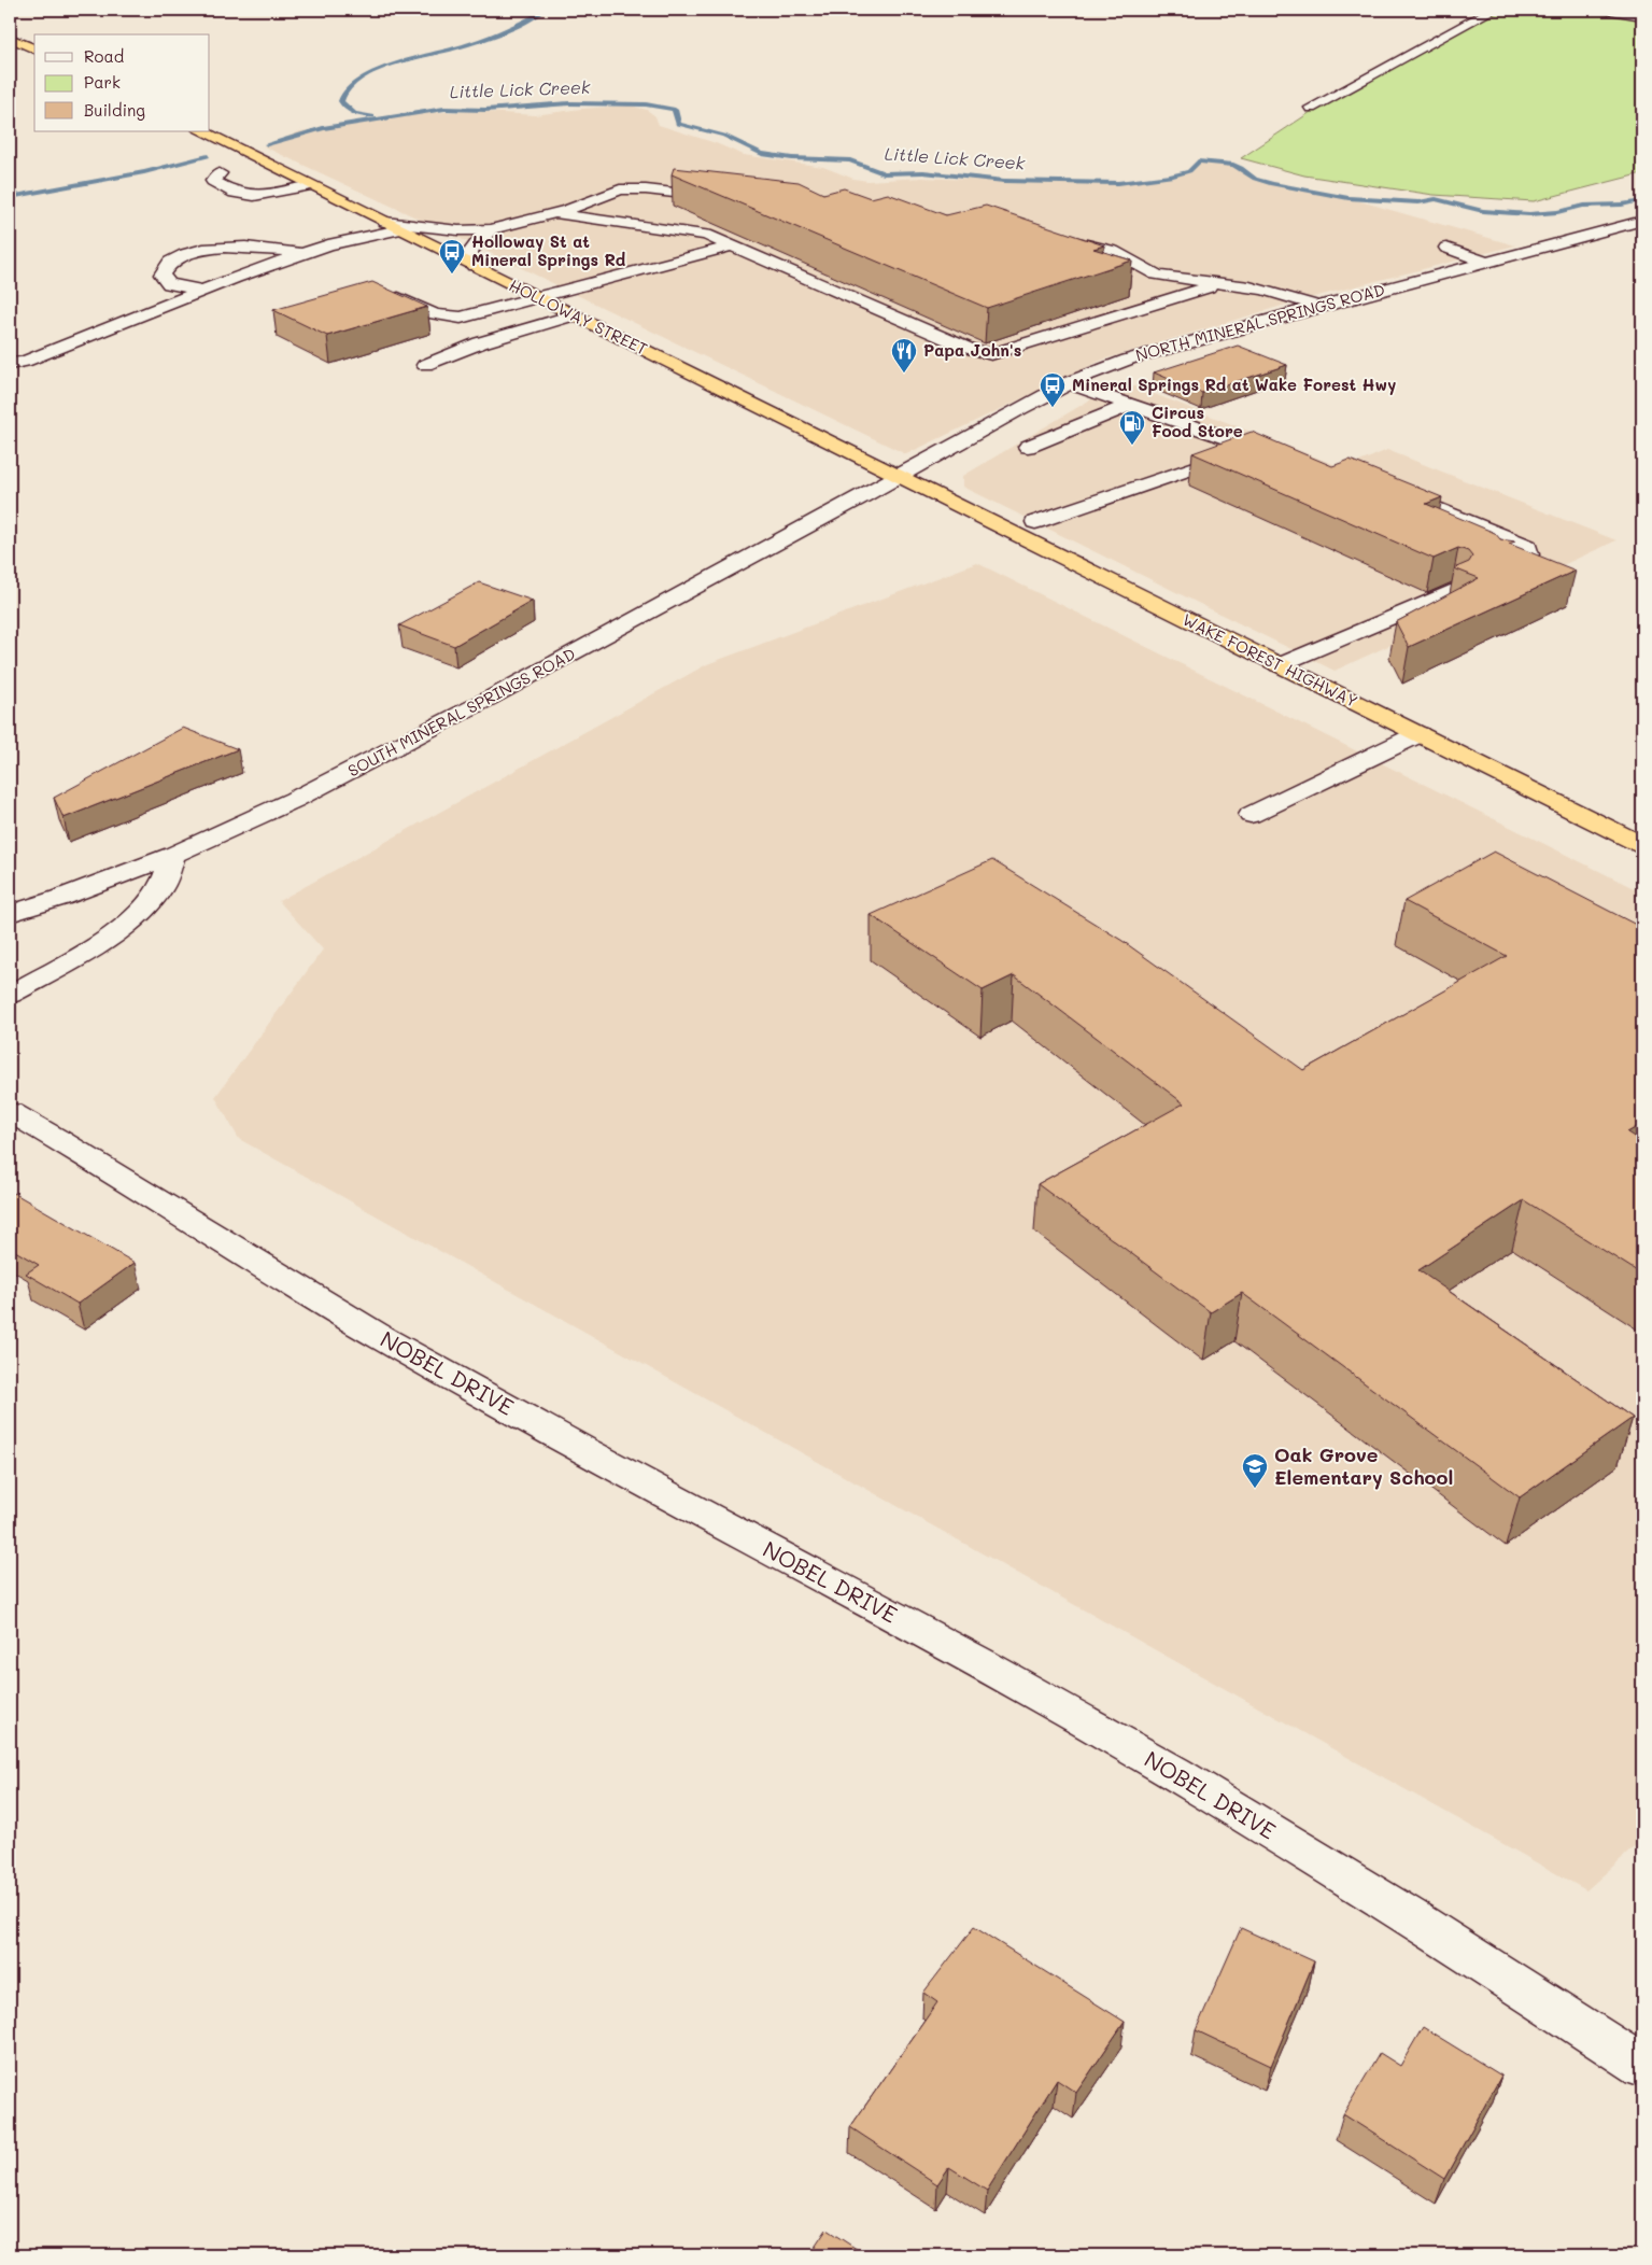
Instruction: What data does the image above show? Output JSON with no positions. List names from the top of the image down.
{
  "streets": {
    "highway": ["HOLLOWAY STREET", "WAKE FOREST HIGHWAY"],
    "street": ["NORTH MINERAL SPRINGS ROAD", "SOUTH MINERAL SPRINGS ROAD", "NOBEL DRIVE"]
  },
  "crossings": [
    ["HOLLOWAY STREET", "NORTH MINERAL SPRINGS ROAD"],
    ["HOLLOWAY STREET", "WAKE FOREST HIGHWAY"],
    ["HOLLOWAY STREET", "SOUTH MINERAL SPRINGS ROAD"],
    ["NORTH MINERAL SPRINGS ROAD", "WAKE FOREST HIGHWAY"],
    ["NORTH MINERAL SPRINGS ROAD", "SOUTH MINERAL SPRINGS ROAD"],
    ["WAKE FOREST HIGHWAY", "SOUTH MINERAL SPRINGS ROAD"]
  ],
  "water": ["Little Lick Creek"],
  "places": {
    "bus stop": ["Holloway St at Mineral Springs Rd", "Mineral Springs Rd at Wake Forest Hwy"],
    "restaurant": ["Papa John's"],
    "fuel station": ["Circus Food Store"],
    "school or university": ["Oak Grove Elementary School"]
  },
  "legend": ["Road", "Park", "Building"]
}
